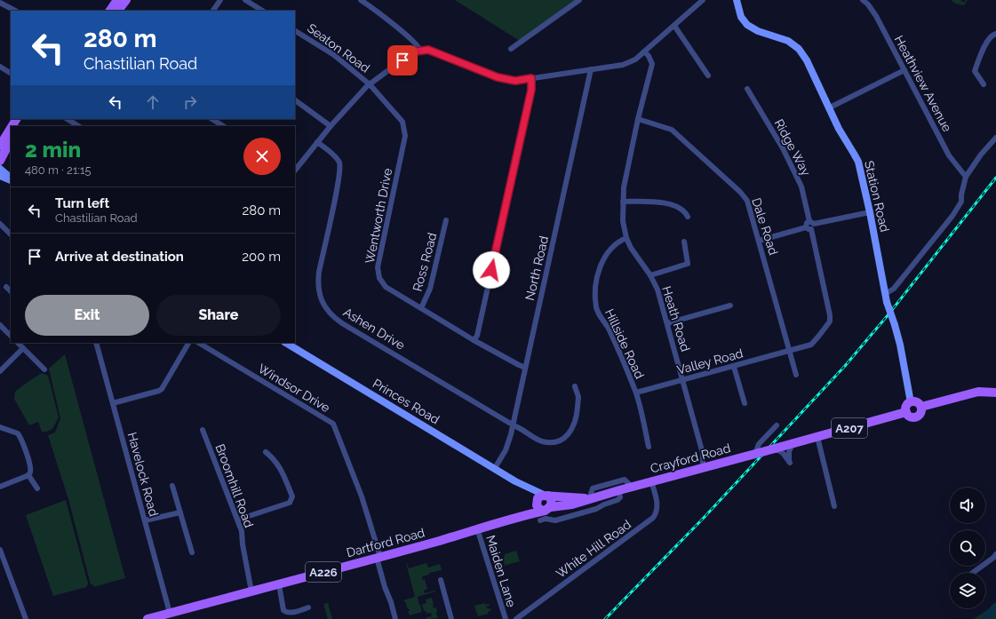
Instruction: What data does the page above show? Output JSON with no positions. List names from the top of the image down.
{
  "streets": {
    "main road": [
      "A207",
      "Crayford Road",
      "Dartford Road",
      "A226"
    ],
    "street": [
      "Seaton Road",
      "Heathview Avenue",
      "Ridge Way",
      "Station Road",
      "Wentworth Drive",
      "Dale Road",
      "Ross Road",
      "North Road",
      "Heath Road",
      "Ashen Drive",
      "Hillside Road",
      "Valley Road",
      "Windsor Drive",
      "Princes Road",
      "Havelock Road",
      "Broomhill Road",
      "White Hill Road",
      "Maiden Lane"
    ]
  },
  "crossings": [
    ["Seaton Road", "Wentworth Drive"],
    ["Ridge Way", "Dale Road"],
    ["Ridge Way", "Valley Road"],
    ["Station Road", "Crayford Road"],
    ["Wentworth Drive", "Ross Road"],
    ["Wentworth Drive", "North Road"],
    ["Dale Road", "Heath Road"],
    ["Dale Road", "Valley Road"],
    ["North Road", "Ashen Drive"],
    ["North Road", "Princes Road"],
    ["Heath Road", "Hillside Road"],
    ["Heath Road", "Valley Road"],
    ["Heath Road", "Crayford Road"],
    ["Hillside Road", "Valley Road"],
    ["Windsor Drive", "Dartford Road"],
    ["Princes Road", "Crayford Road"],
    ["Princes Road", "Dartford Road"],
    ["Crayford Road", "Dartford Road"],
    ["Crayford Road", "White Hill Road"],
    ["Havelock Road", "Dartford Road"],
    ["Broomhill Road", "Dartford Road"],
    ["Dartford Road", "Maiden Lane"]
  ],
  "page": {
    "turn": ["280 m", "Chastilian Road"],
    "heading": ["2 min", "480 m · 21:15"],
    "list": [
      {
        "name": "Turn left",
        "note": "Chastilian Road",
        "value": "280 m"
      },
      {
        "name": "Arrive at destination",
        "value": "200 m"
      }
    ],
    "buttons": ["Exit", "Share"]
  }
}
